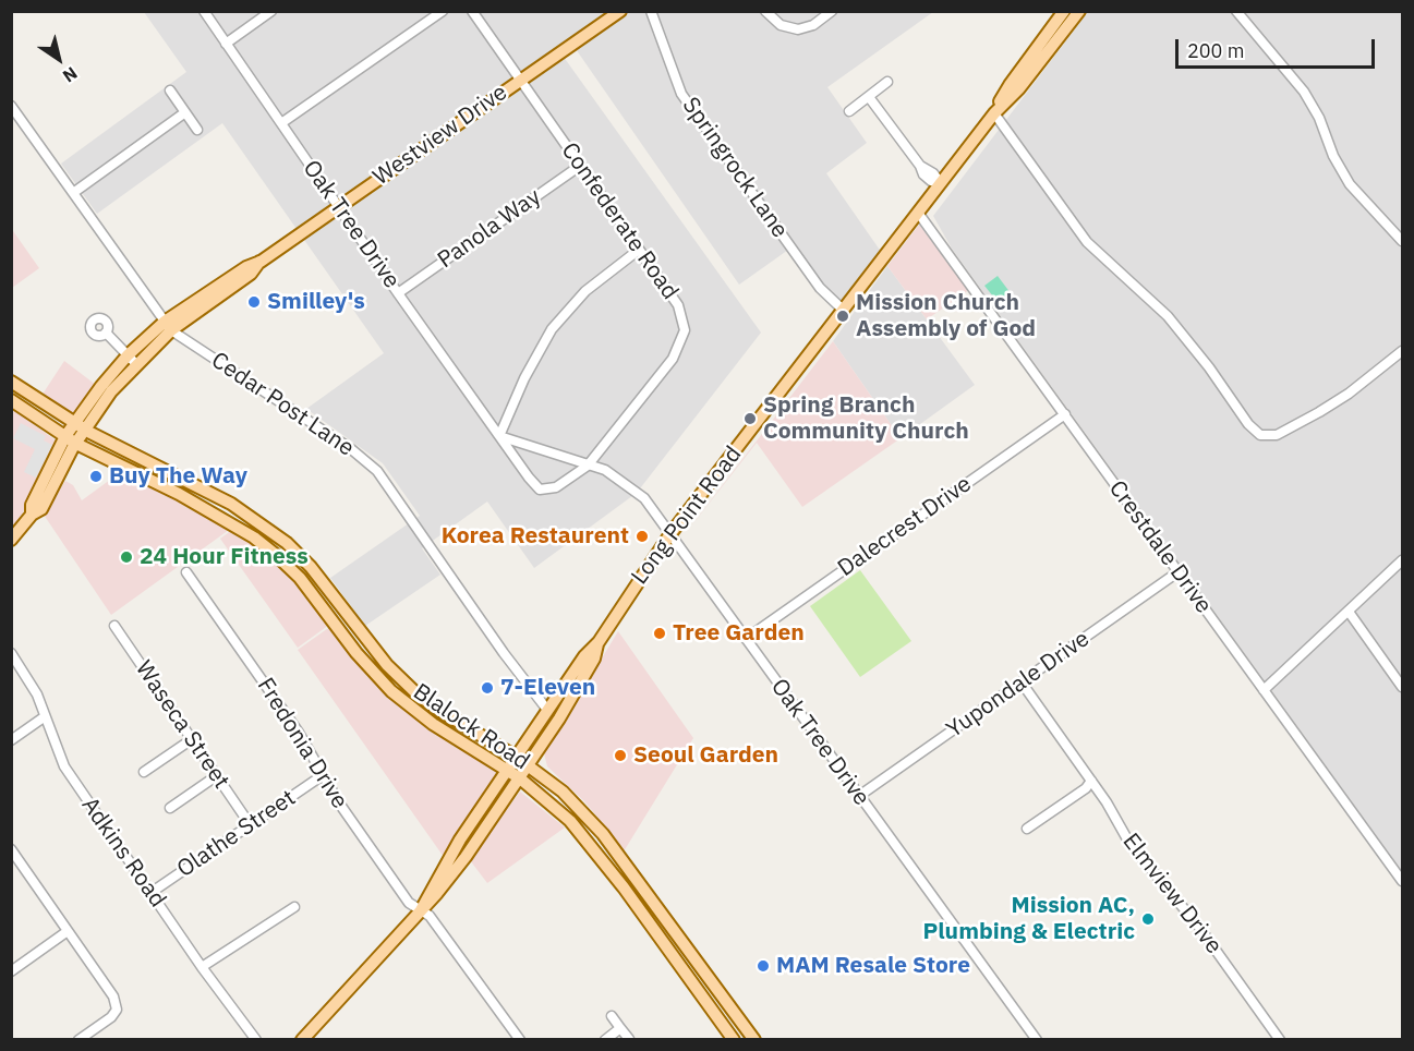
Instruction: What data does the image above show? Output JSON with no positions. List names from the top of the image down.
{
  "streets": {
    "main road": ["Westview Drive", "Long Point Road", "Blalock Road"],
    "street": [
      "Springrock Lane",
      "Confederate Road",
      "Oak Tree Drive",
      "Panola Way",
      "Cedar Post Lane",
      "Dalecrest Drive",
      "Crestdale Drive",
      "Yupondale Drive",
      "Waseca Street",
      "Fredonia Drive",
      "Olathe Street",
      "Adkins Road",
      "Elmview Drive"
    ]
  },
  "crossings": [
    ["Westview Drive", "Confederate Road"],
    ["Westview Drive", "Oak Tree Drive"],
    ["Westview Drive", "Cedar Post Lane"],
    ["Westview Drive", "Blalock Road"],
    ["Springrock Lane", "Long Point Road"],
    ["Confederate Road", "Oak Tree Drive"],
    ["Confederate Road", "Panola Way"],
    ["Oak Tree Drive", "Panola Way"],
    ["Oak Tree Drive", "Long Point Road"],
    ["Oak Tree Drive", "Dalecrest Drive"],
    ["Oak Tree Drive", "Yupondale Drive"],
    ["Cedar Post Lane", "Long Point Road"],
    ["Long Point Road", "Crestdale Drive"],
    ["Long Point Road", "Blalock Road"],
    ["Long Point Road", "Fredonia Drive"],
    ["Dalecrest Drive", "Crestdale Drive"],
    ["Crestdale Drive", "Yupondale Drive"],
    ["Yupondale Drive", "Elmview Drive"],
    ["Waseca Street", "Olathe Street"],
    ["Fredonia Drive", "Olathe Street"],
    ["Olathe Street", "Adkins Road"]
  ],
  "places": [
    "Smilley's",
    "Mission Church Assembly of God",
    "Spring Branch Community Church",
    "Buy The Way",
    "Korea Restaurent",
    "24 Hour Fitness",
    "Tree Garden",
    "7-Eleven",
    "Seoul Garden",
    "Mission AC, Plumbing & Electric",
    "MAM Resale Store"
  ],
  "scale_bar": "200 m",
  "north": "bottom right"
}
